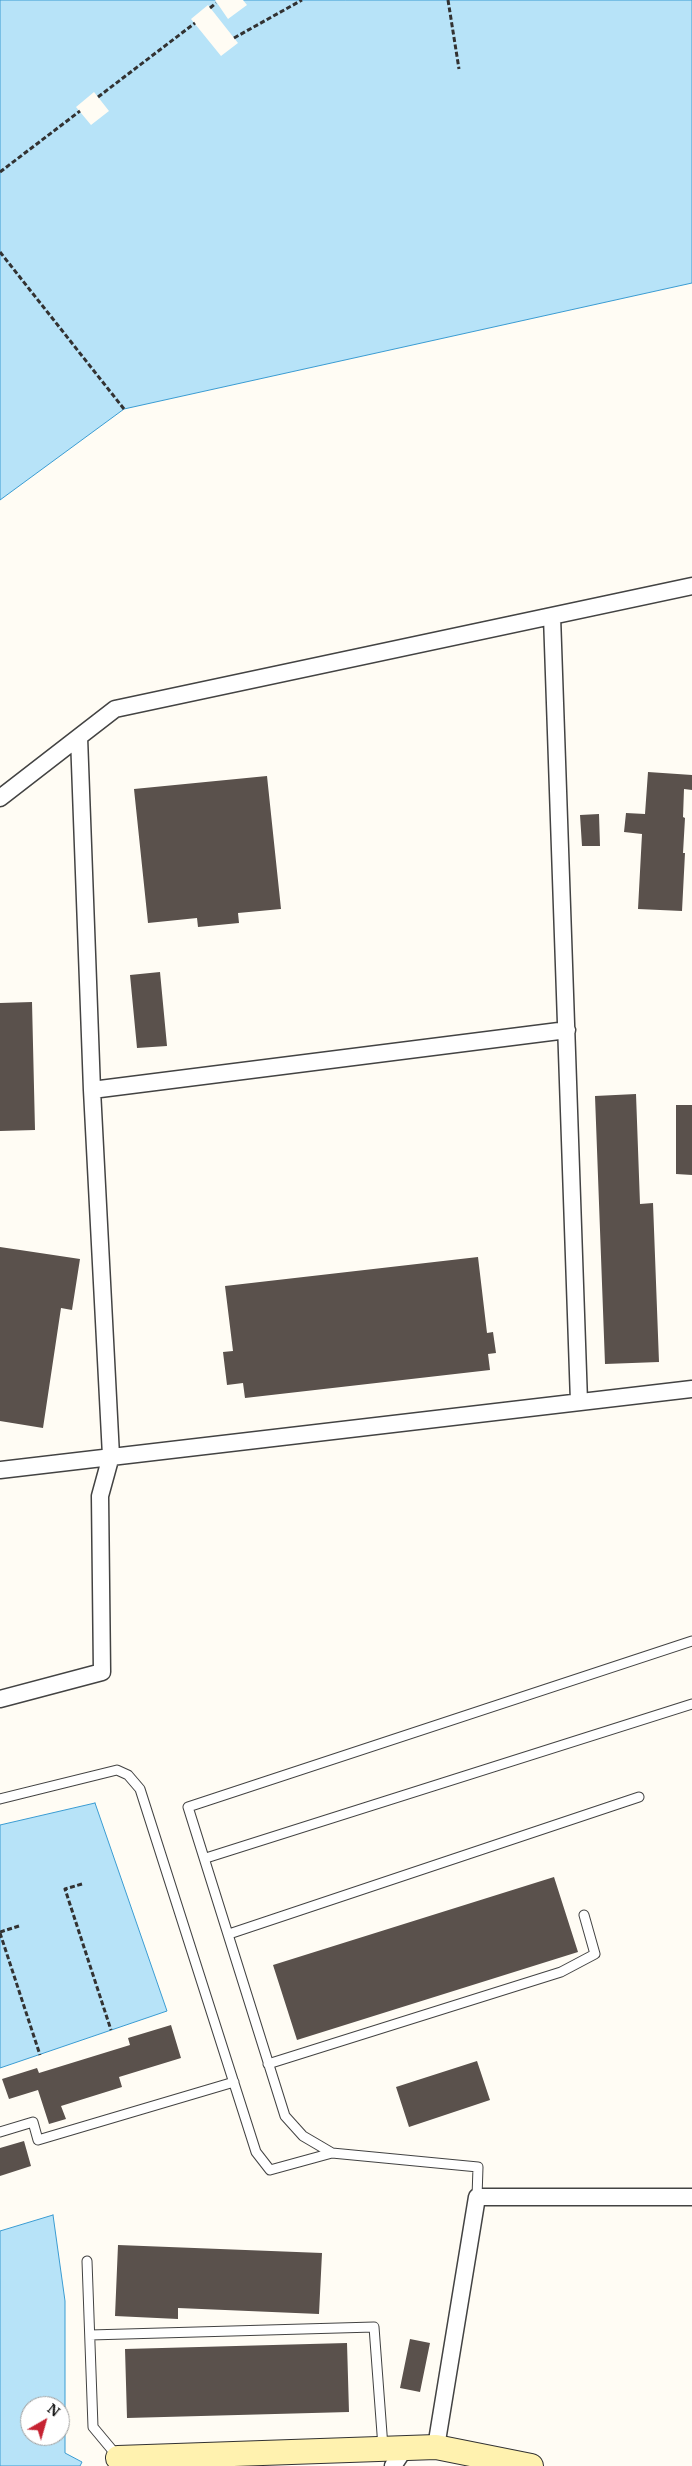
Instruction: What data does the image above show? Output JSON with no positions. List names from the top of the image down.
{
  "north": "top right"
}
